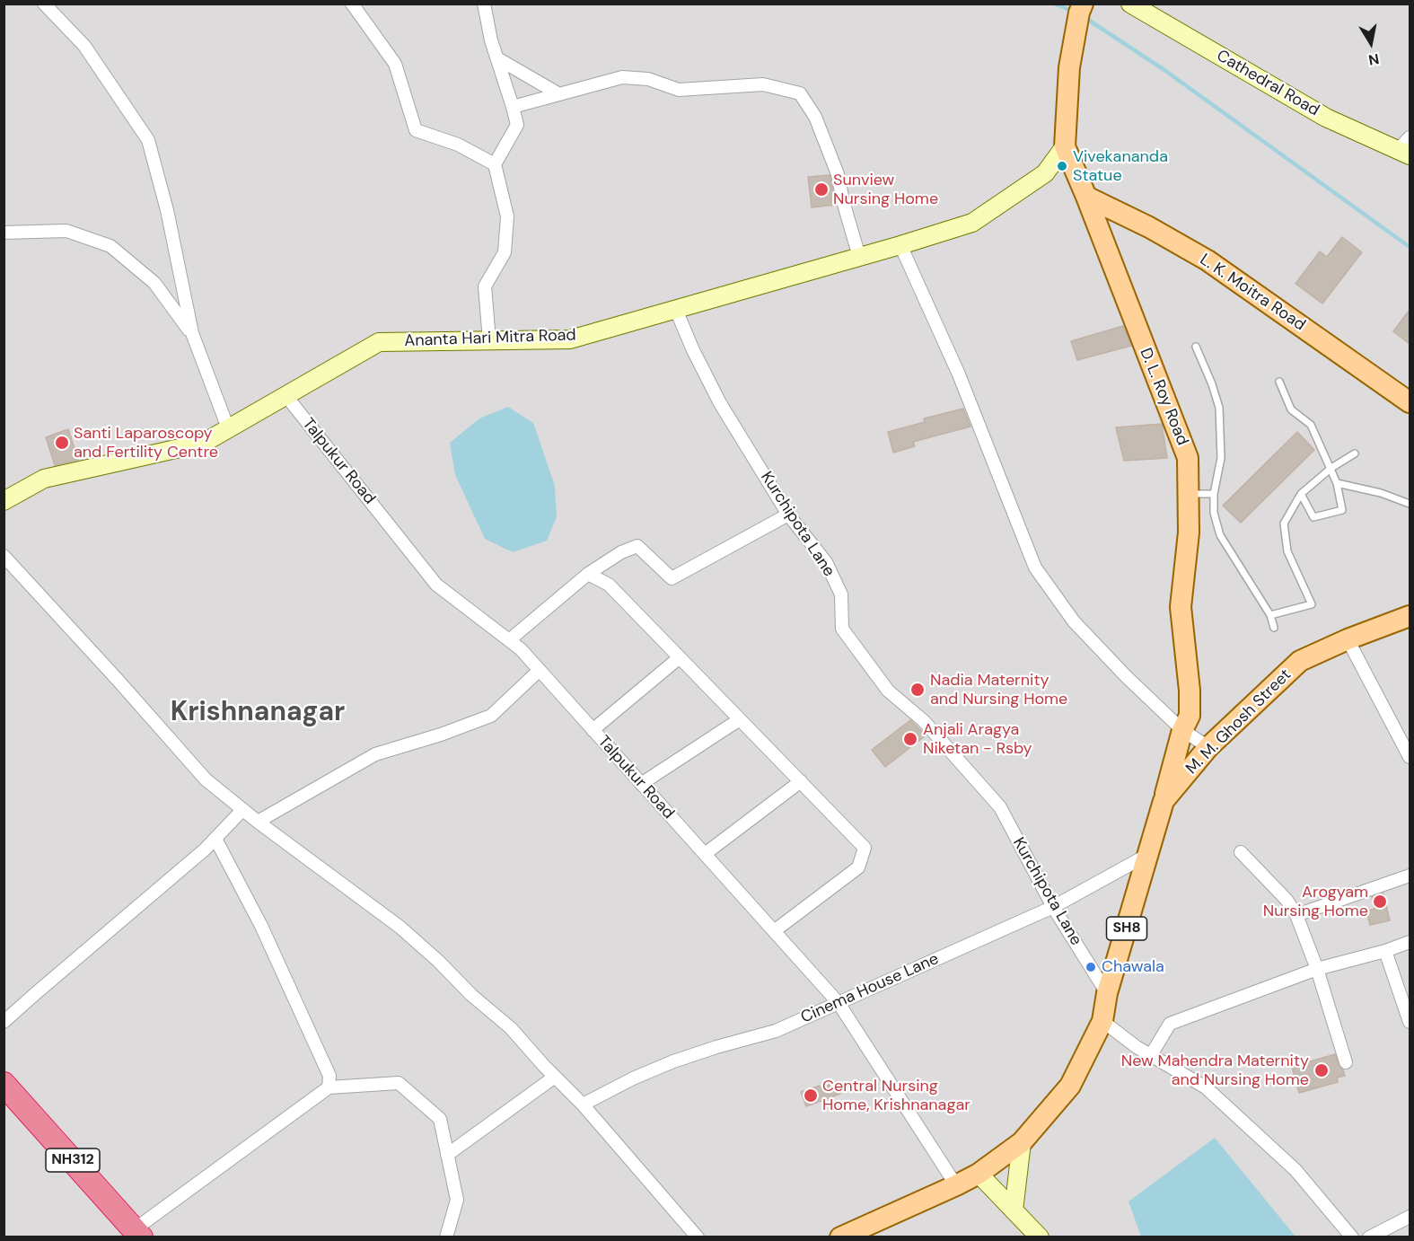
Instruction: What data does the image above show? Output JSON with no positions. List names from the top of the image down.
{
  "streets": {
    "highway": ["NH312"],
    "main road": [
      "Cathedral Road",
      "L. K. Moitra Road",
      "Ananta Hari Mitra Road",
      "D. L. Roy Road",
      "M. M. Ghosh Street",
      "SH8"
    ],
    "street": ["Talpukur Road", "Kurchipota Lane", "Cinema House Lane"]
  },
  "crossings": [
    ["L. K. Moitra Road", "D. L. Roy Road"],
    ["Ananta Hari Mitra Road", "D. L. Roy Road"],
    ["Ananta Hari Mitra Road", "Talpukur Road"],
    ["Ananta Hari Mitra Road", "Kurchipota Lane"],
    ["D. L. Roy Road", "M. M. Ghosh Street"],
    ["Talpukur Road", "M. M. Ghosh Street"],
    ["Talpukur Road", "Cinema House Lane"],
    ["Kurchipota Lane", "M. M. Ghosh Street"],
    ["Kurchipota Lane", "Cinema House Lane"],
    ["M. M. Ghosh Street", "Cinema House Lane"]
  ],
  "districts": ["Krishnanagar"],
  "places": [
    "Vivekananda Statue",
    "Sunview Nursing Home",
    "Santi Laparoscopy and Fertility Centre",
    "Nadia Maternity and Nursing Home",
    "Anjali Aragya Niketan - Rsby",
    "Arogyam Nursing Home",
    "Chawala",
    "New Mahendra Maternity and Nursing Home",
    "Central Nursing Home, Krishnanagar"
  ],
  "north": "bottom"
}
